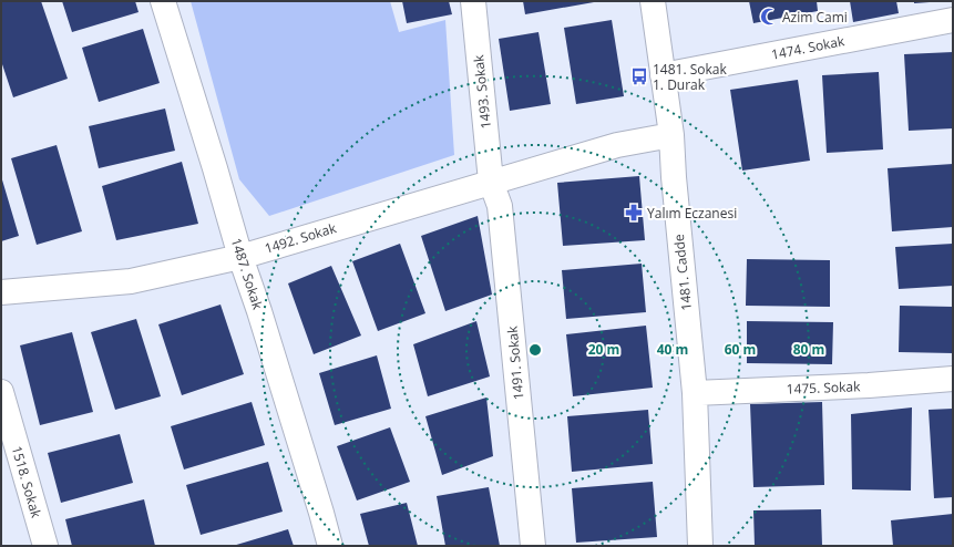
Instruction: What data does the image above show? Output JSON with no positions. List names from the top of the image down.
{
  "streets": {
    "street": [
      "1474. Sokak",
      "1493. Sokak",
      "1492. Sokak",
      "1481. Cadde",
      "1487. Sokak",
      "1491. Sokak",
      "1475. Sokak",
      "1518. Sokak"
    ]
  },
  "crossings": [
    ["1474. Sokak", "1481. Cadde"],
    ["1493. Sokak", "1492. Sokak"],
    ["1493. Sokak", "1491. Sokak"],
    ["1492. Sokak", "1487. Sokak"],
    ["1492. Sokak", "1491. Sokak"],
    ["1481. Cadde", "1475. Sokak"]
  ],
  "places": {
    "mosque": ["Azim Cami"],
    "bus stop": ["1481. Sokak 1. Durak"],
    "pharmacy": ["Yalım Eczanesi"]
  },
  "rings": [
    "20 m",
    "40 m",
    "60 m",
    "80 m"
  ]
}
